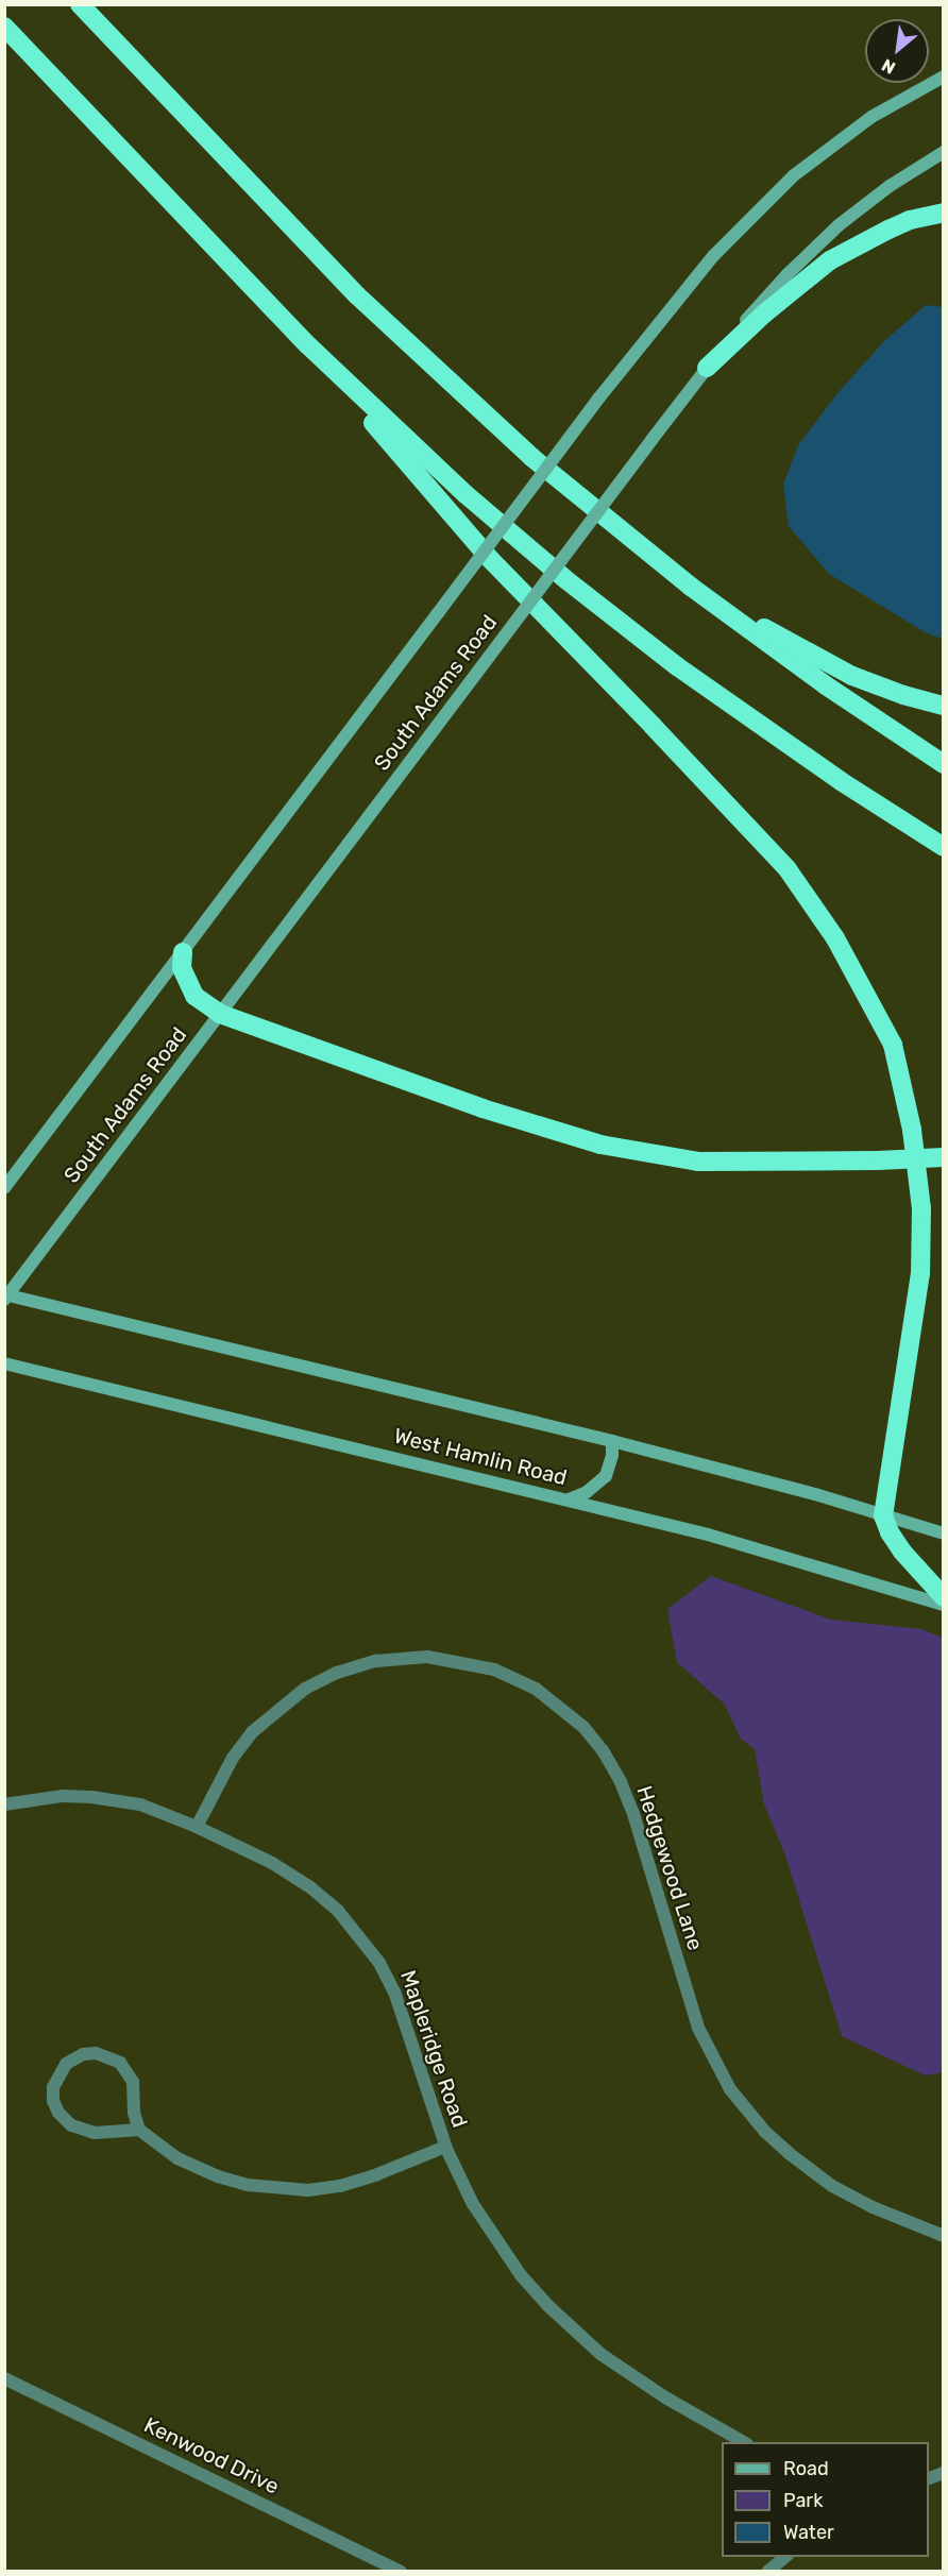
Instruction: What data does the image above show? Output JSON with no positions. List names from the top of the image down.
{
  "streets": {
    "main road": ["South Adams Road", "West Hamlin Road"],
    "street": ["Hedgewood Lane", "Mapleridge Road", "Kenwood Drive"]
  },
  "crossings": [
    ["Hedgewood Lane", "Mapleridge Road"]
  ],
  "legend": ["Road", "Park", "Water"],
  "north": "bottom left"
}
